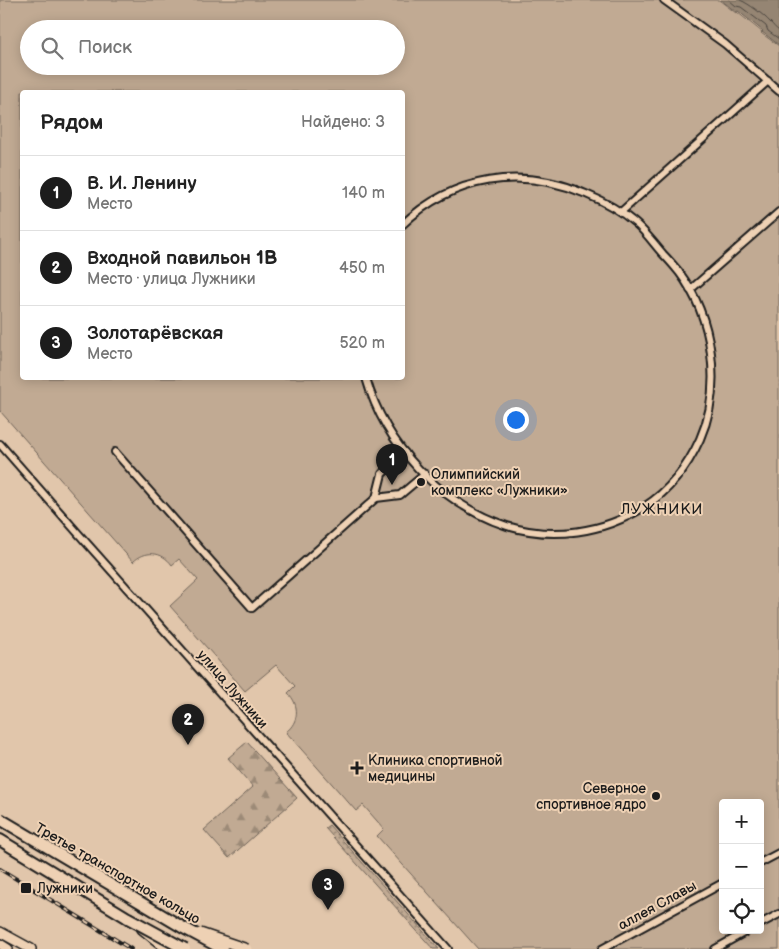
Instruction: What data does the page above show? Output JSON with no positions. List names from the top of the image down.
{
  "streets": {
    "main road": ["Третье транспортное кольцо"],
    "street": ["улица Лужники", "аллея Славы"]
  },
  "districts": ["ЛУЖНИКИ"],
  "places": {
    "other": ["Олимпийский комплекс «Лужники»", "Северное спортивное ядро"],
    "health": ["Клиника спортивной медицины"],
    "transit": ["Лужники"]
  },
  "page": {
    "search": "Поиск",
    "heading": ["Рядом", "Найдено: 3"],
    "list": [
      {
        "mark": "1",
        "name": "В. И. Ленину",
        "note": "Место",
        "value": "140 m"
      },
      {
        "mark": "2",
        "name": "Входной павильон 1B",
        "note": "Место · улица Лужники",
        "value": "450 m"
      },
      {
        "mark": "3",
        "name": "Золотарёвская",
        "note": "Место",
        "value": "520 m"
      }
    ],
    "pins": ["1", "2", "3"],
    "map_buttons": ["+", "−"]
  }
}
